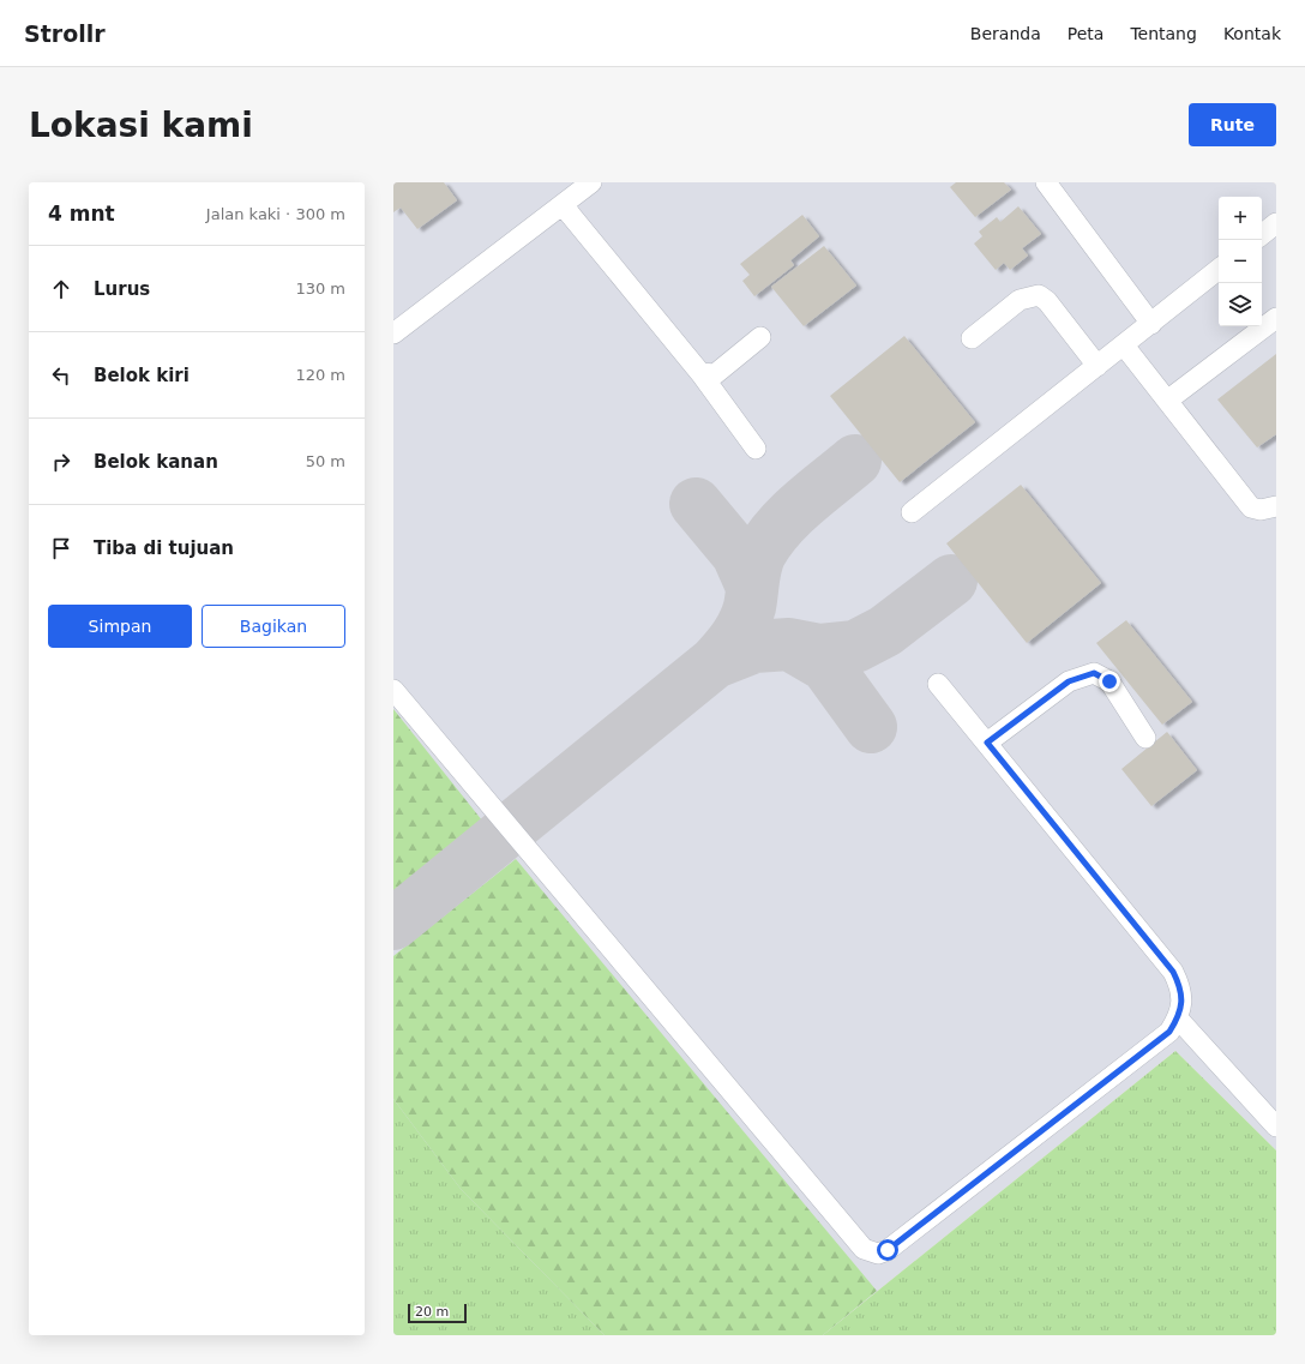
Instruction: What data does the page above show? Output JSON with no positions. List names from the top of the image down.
{
  "scale_bar": "20 m",
  "page": {
    "header": "Strollr",
    "nav": [
      "Beranda",
      "Peta",
      "Tentang",
      "Kontak"
    ],
    "buttons": [
      "Rute",
      ["Simpan", "Bagikan"]
    ],
    "title": "Lokasi kami",
    "heading": ["4 mnt", "Jalan kaki · 300 m"],
    "map_buttons": ["+", "−"],
    "list": [
      ["Lurus", "130 m"],
      ["Belok kiri", "120 m"],
      ["Belok kanan", "50 m"],
      "Tiba di tujuan"
    ],
    "scale": "20 m"
  }
}
